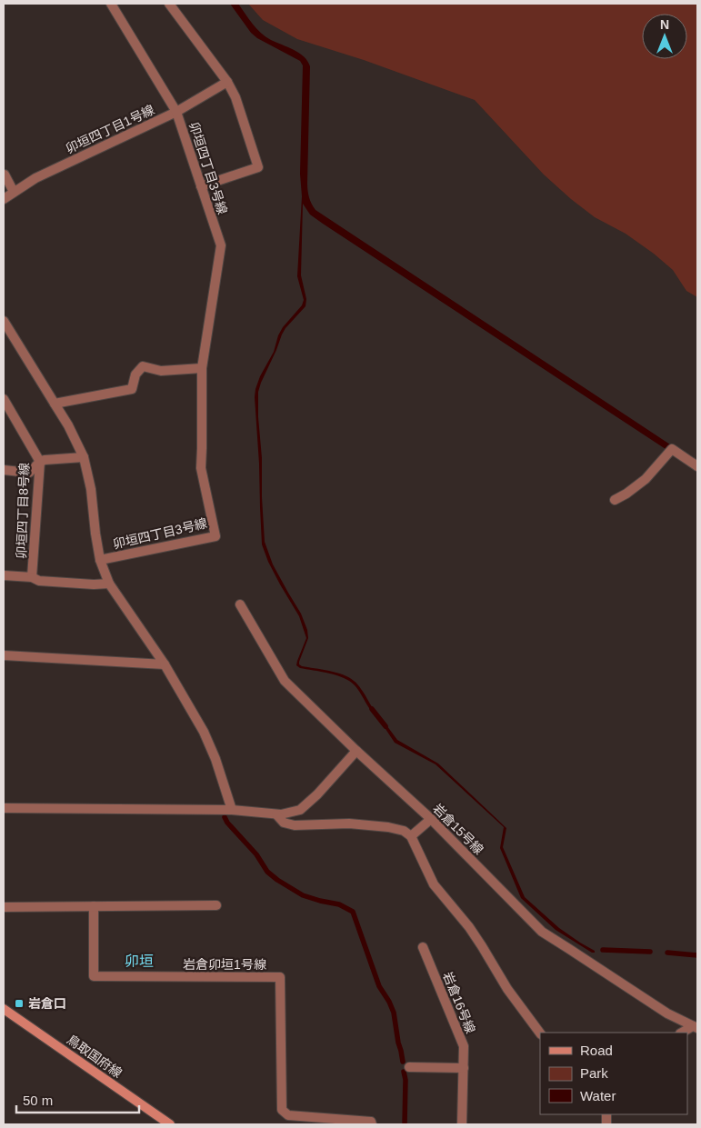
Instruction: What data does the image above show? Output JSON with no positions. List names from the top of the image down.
{
  "streets": {
    "main road": ["鳥取国府線"],
    "street": [
      "卯垣四丁目1号線",
      "卯垣四丁目3号線",
      "卯垣四丁目8号線",
      "岩倉15号線",
      "岩倉卯垣1号線",
      "岩倉16号線"
    ]
  },
  "crossings": [
    ["卯垣四丁目1号線", "卯垣四丁目3号線"]
  ],
  "districts": ["卯垣"],
  "places": {
    "transit": ["岩倉口"]
  },
  "legend": ["Road", "Park", "Water"],
  "scale_bar": "50 m",
  "north": "top"
}
